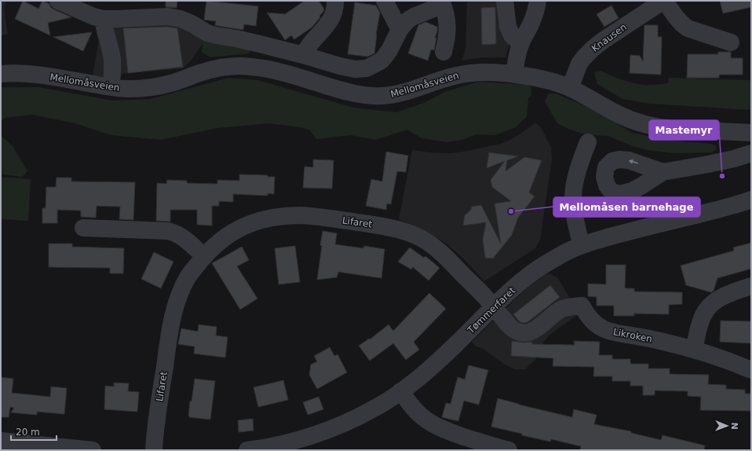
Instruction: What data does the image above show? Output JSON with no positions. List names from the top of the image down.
{
  "streets": {
    "street": [
      "Knausen",
      "Mellomåsveien",
      "Lifaret",
      "Tømmerfaret",
      "Likroken"
    ]
  },
  "crossings": [
    ["Knausen", "Mellomåsveien"],
    ["Lifaret", "Tømmerfaret"],
    ["Lifaret", "Likroken"]
  ],
  "places": ["Mastemyr", "Mellomåsen barnehage"],
  "scale_bar": "20 m",
  "north": "right"
}
